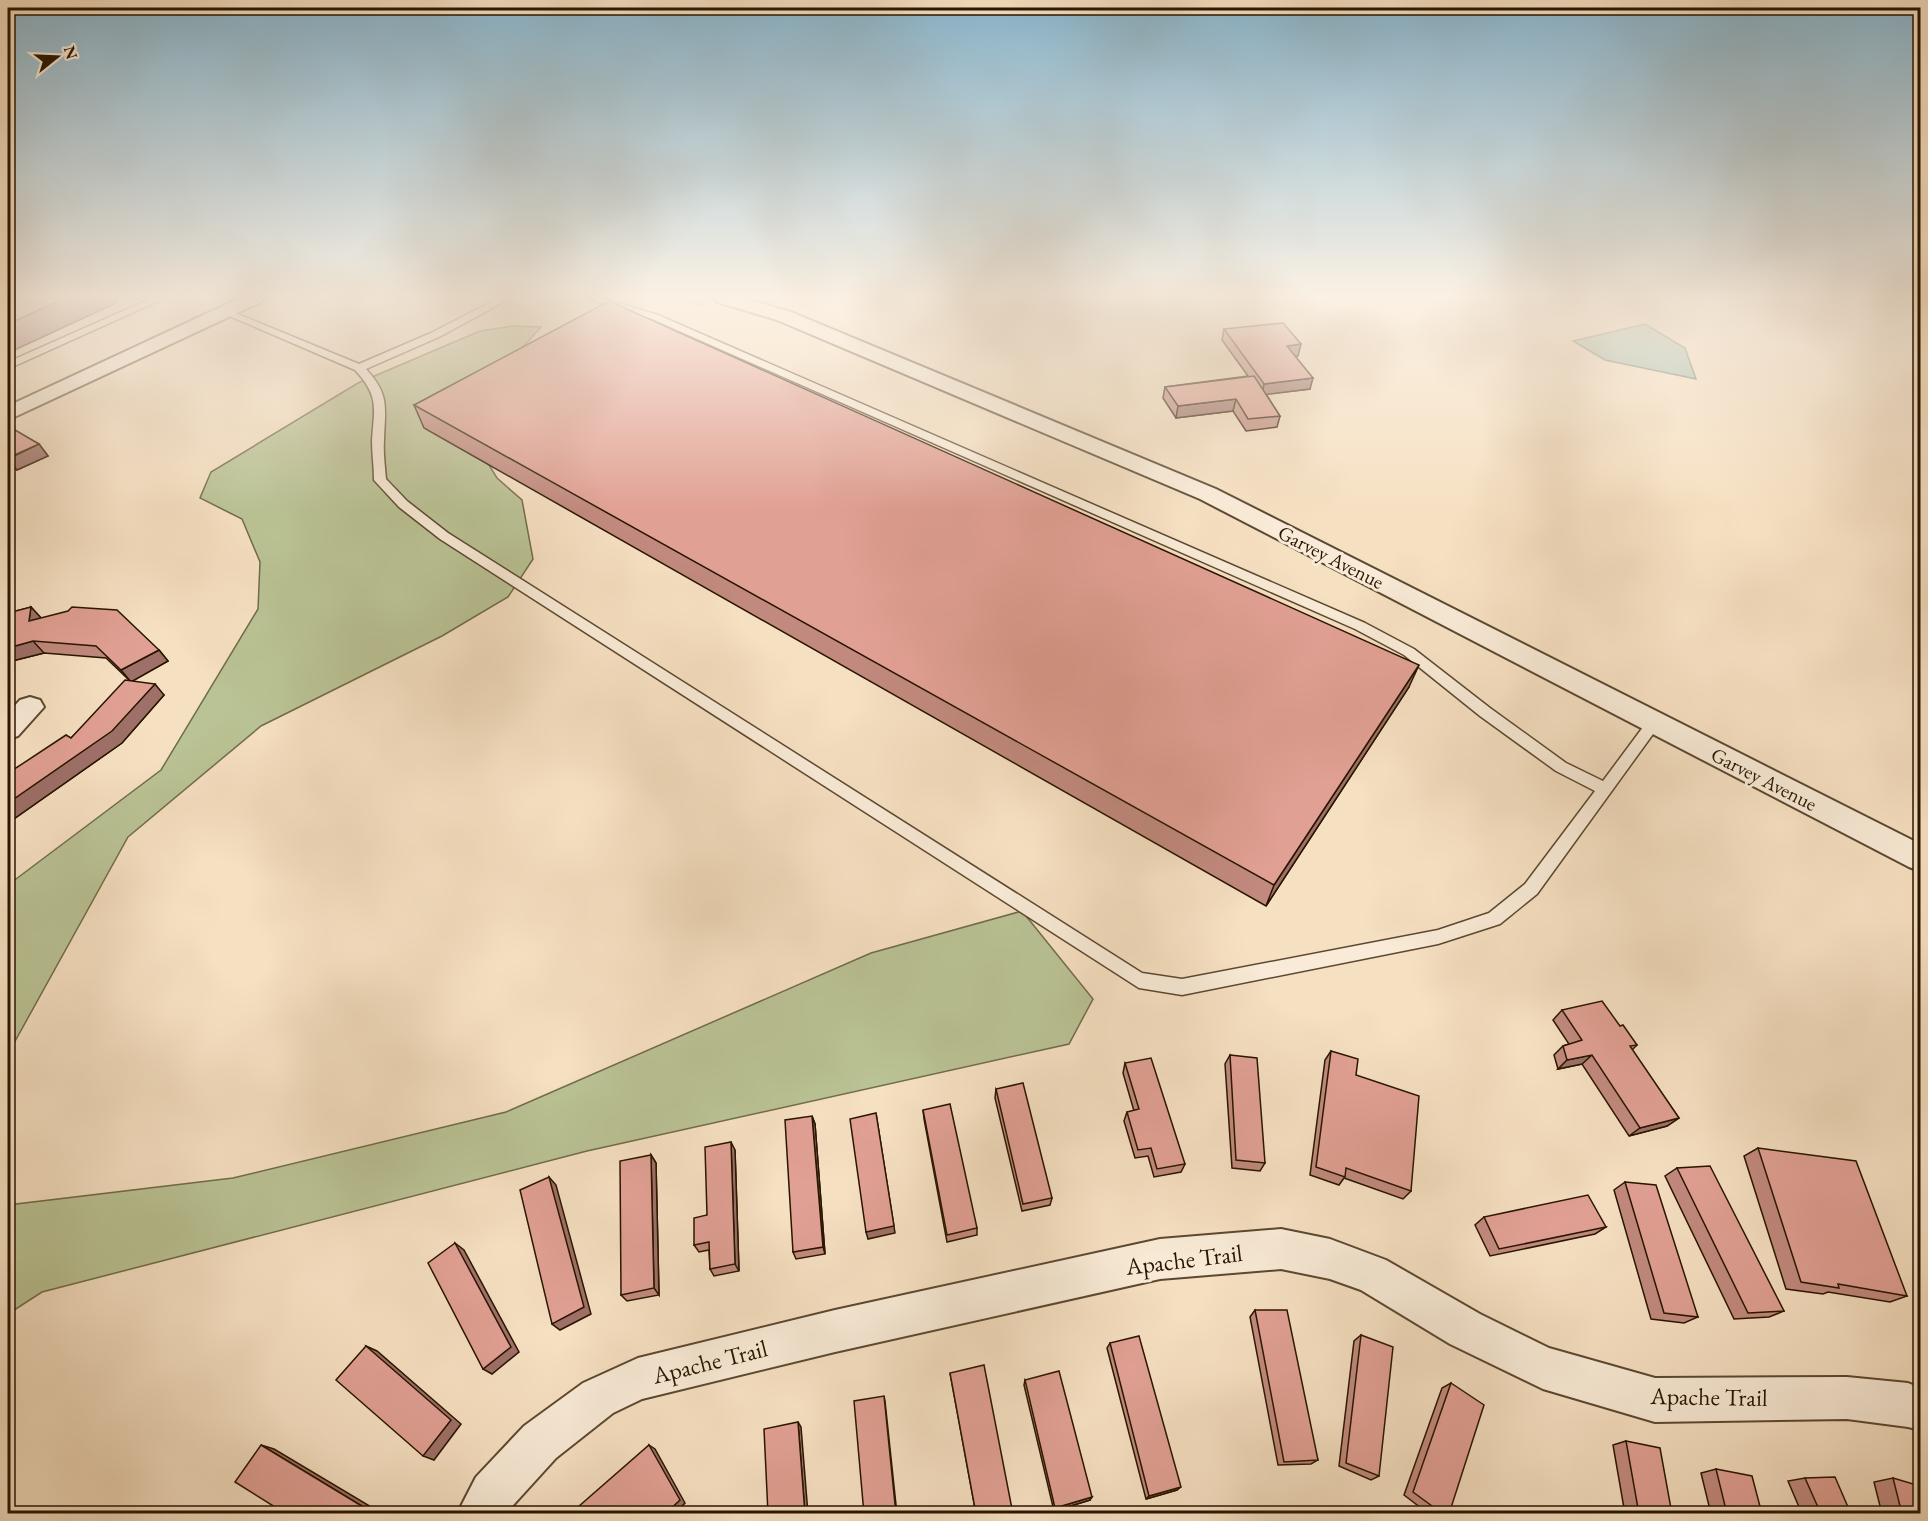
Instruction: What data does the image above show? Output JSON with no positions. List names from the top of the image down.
{
  "streets": {
    "street": ["Garvey Avenue", "Apache Trail"]
  },
  "north": "right"
}
